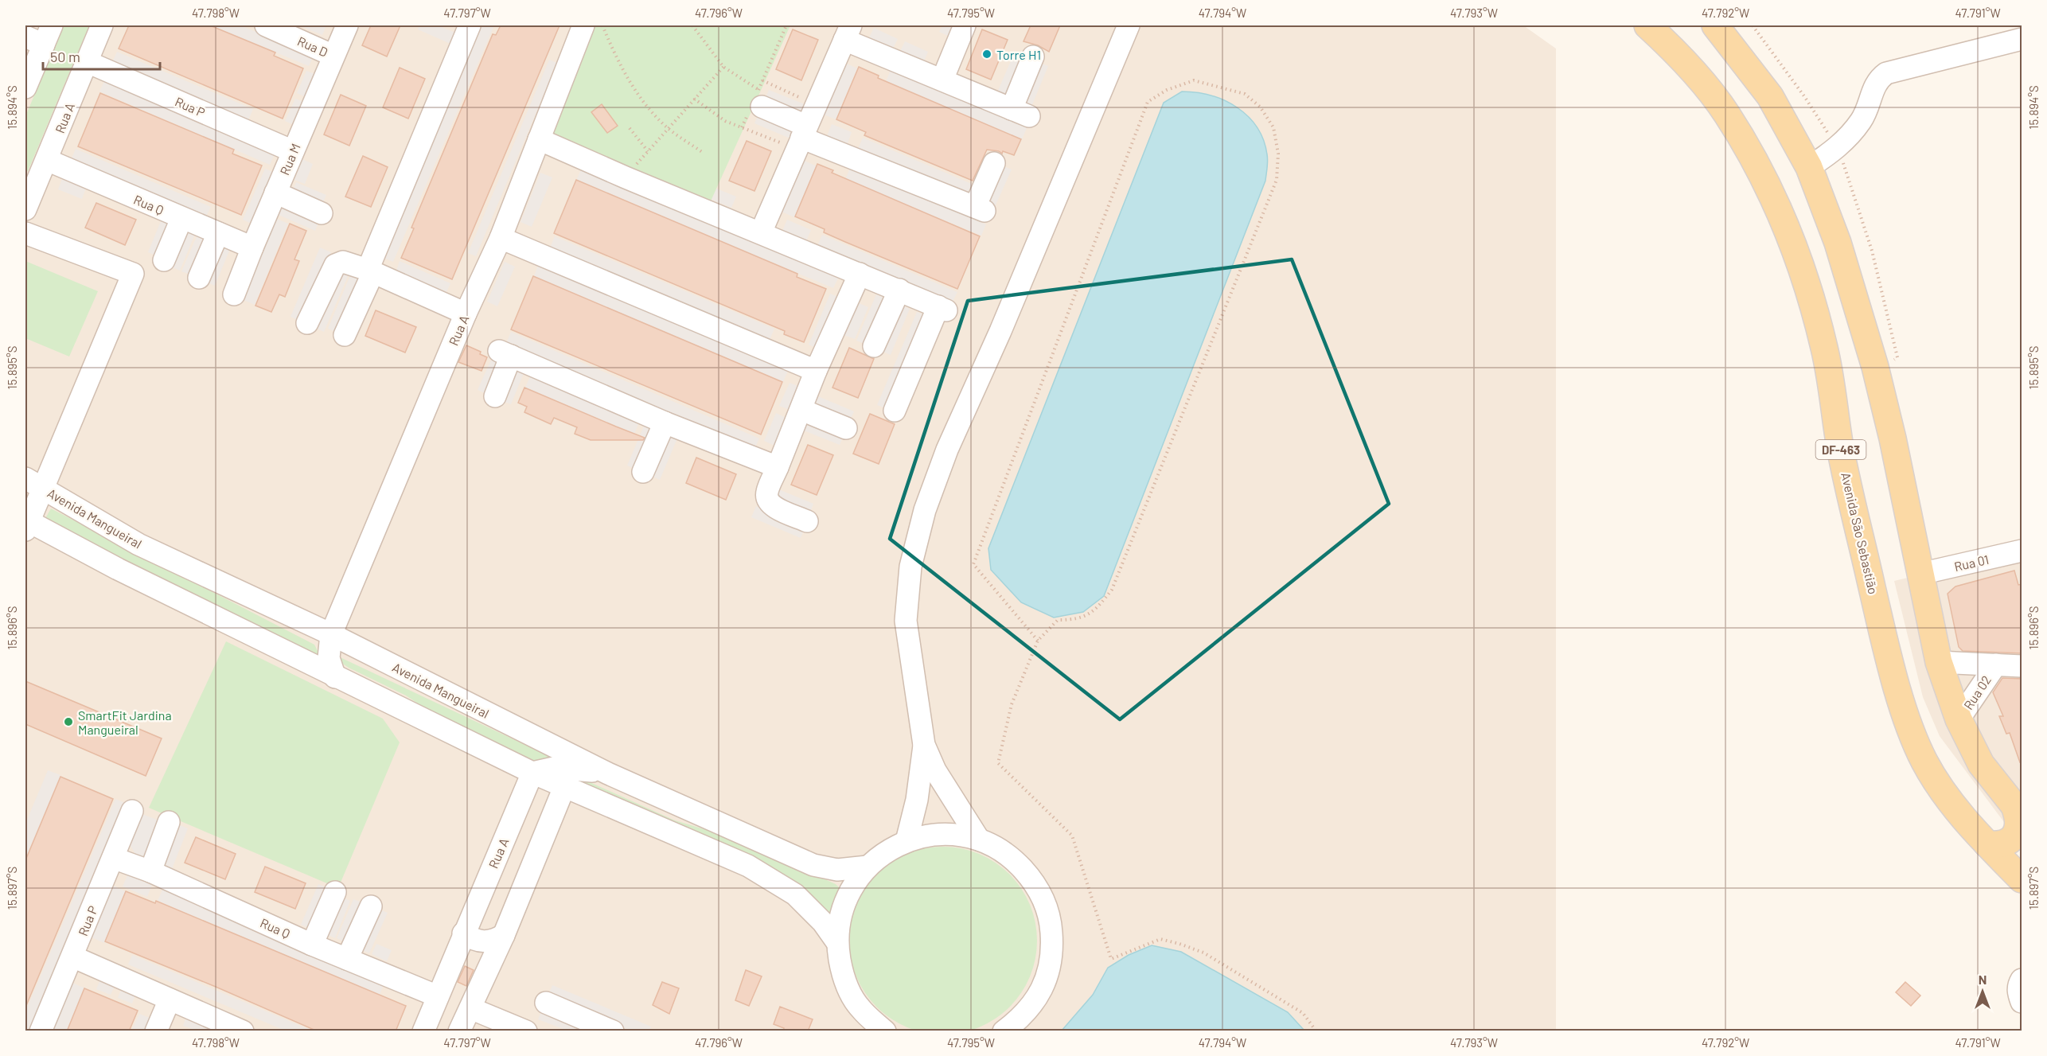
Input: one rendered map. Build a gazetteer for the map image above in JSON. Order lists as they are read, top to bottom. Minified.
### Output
{"streets":{"main road":["DF-463","Avenida São Sebastião"],"street":["Rua D","Rua P","Rua A","Rua M","Rua Q","Avenida Mangueiral","Rua 01","Rua 02"]},"crossings":[["Rua D","Rua M"],["Rua P","Rua A"],["Rua P","Rua M"],["Rua P","Rua Q"],["Rua A","Rua Q"],["Rua A","Avenida Mangueiral"],["Rua M","Rua Q"]],"places":["Torre H1","SmartFit Jardina Mangueiral"],"scale_bar":"50 m","north":"top","coordinates":["47.798°W","47.797°W","47.796°W","47.795°W","47.794°W","47.793°W","47.792°W","47.791°W","15.894°S","15.895°S","15.896°S","15.897°S"]}
